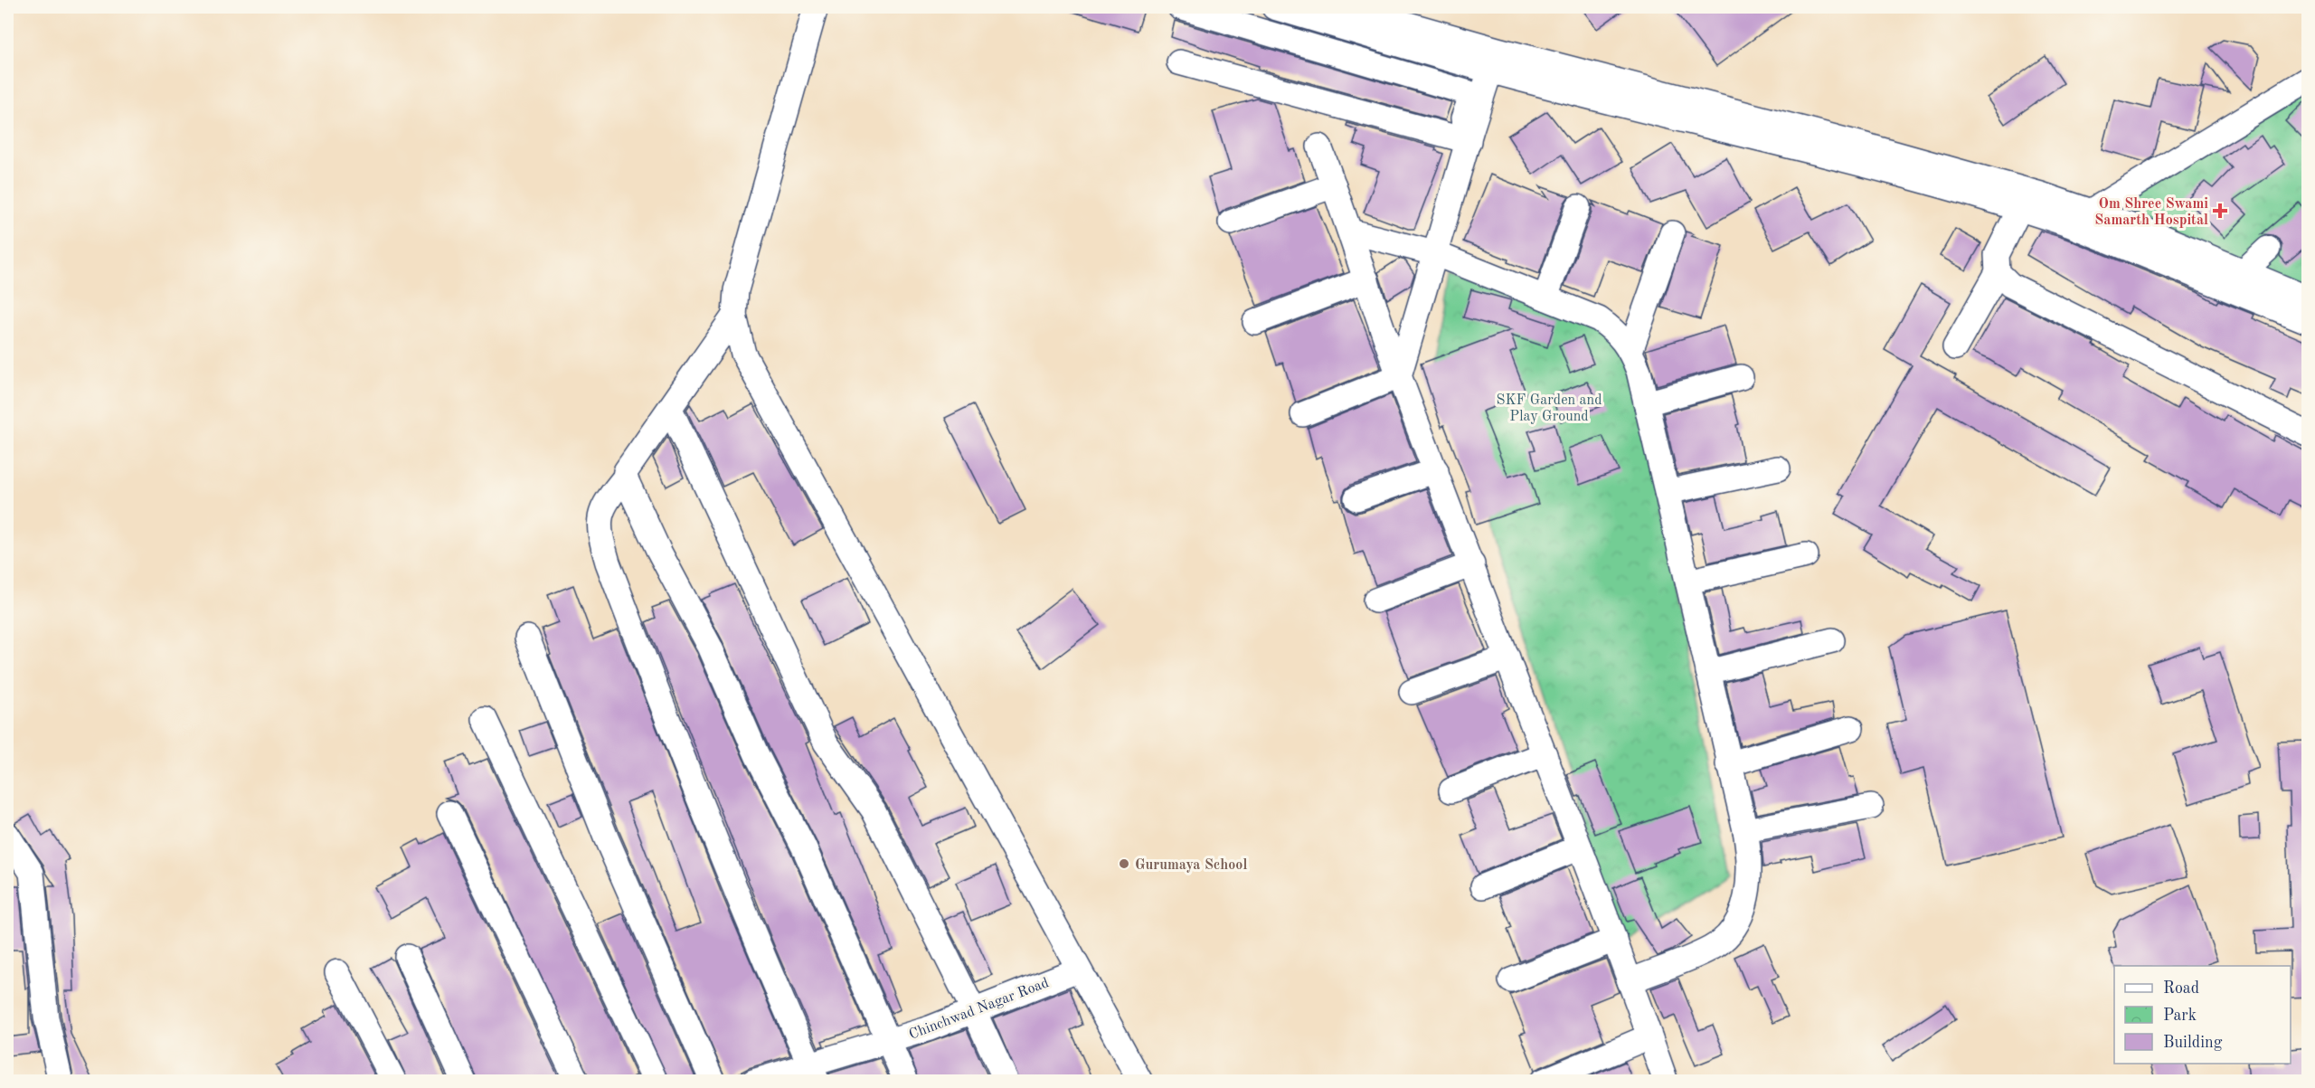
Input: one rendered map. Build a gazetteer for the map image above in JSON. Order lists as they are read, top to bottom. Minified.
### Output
{"streets":{"street":["Chinchwad Nagar Road"]},"parks":["SKF Garden and Play Ground"],"places":{"health":["Om Shree Swami Samarth Hospital"],"other":["Gurumaya School"]},"legend":["Road","Park","Building"]}
